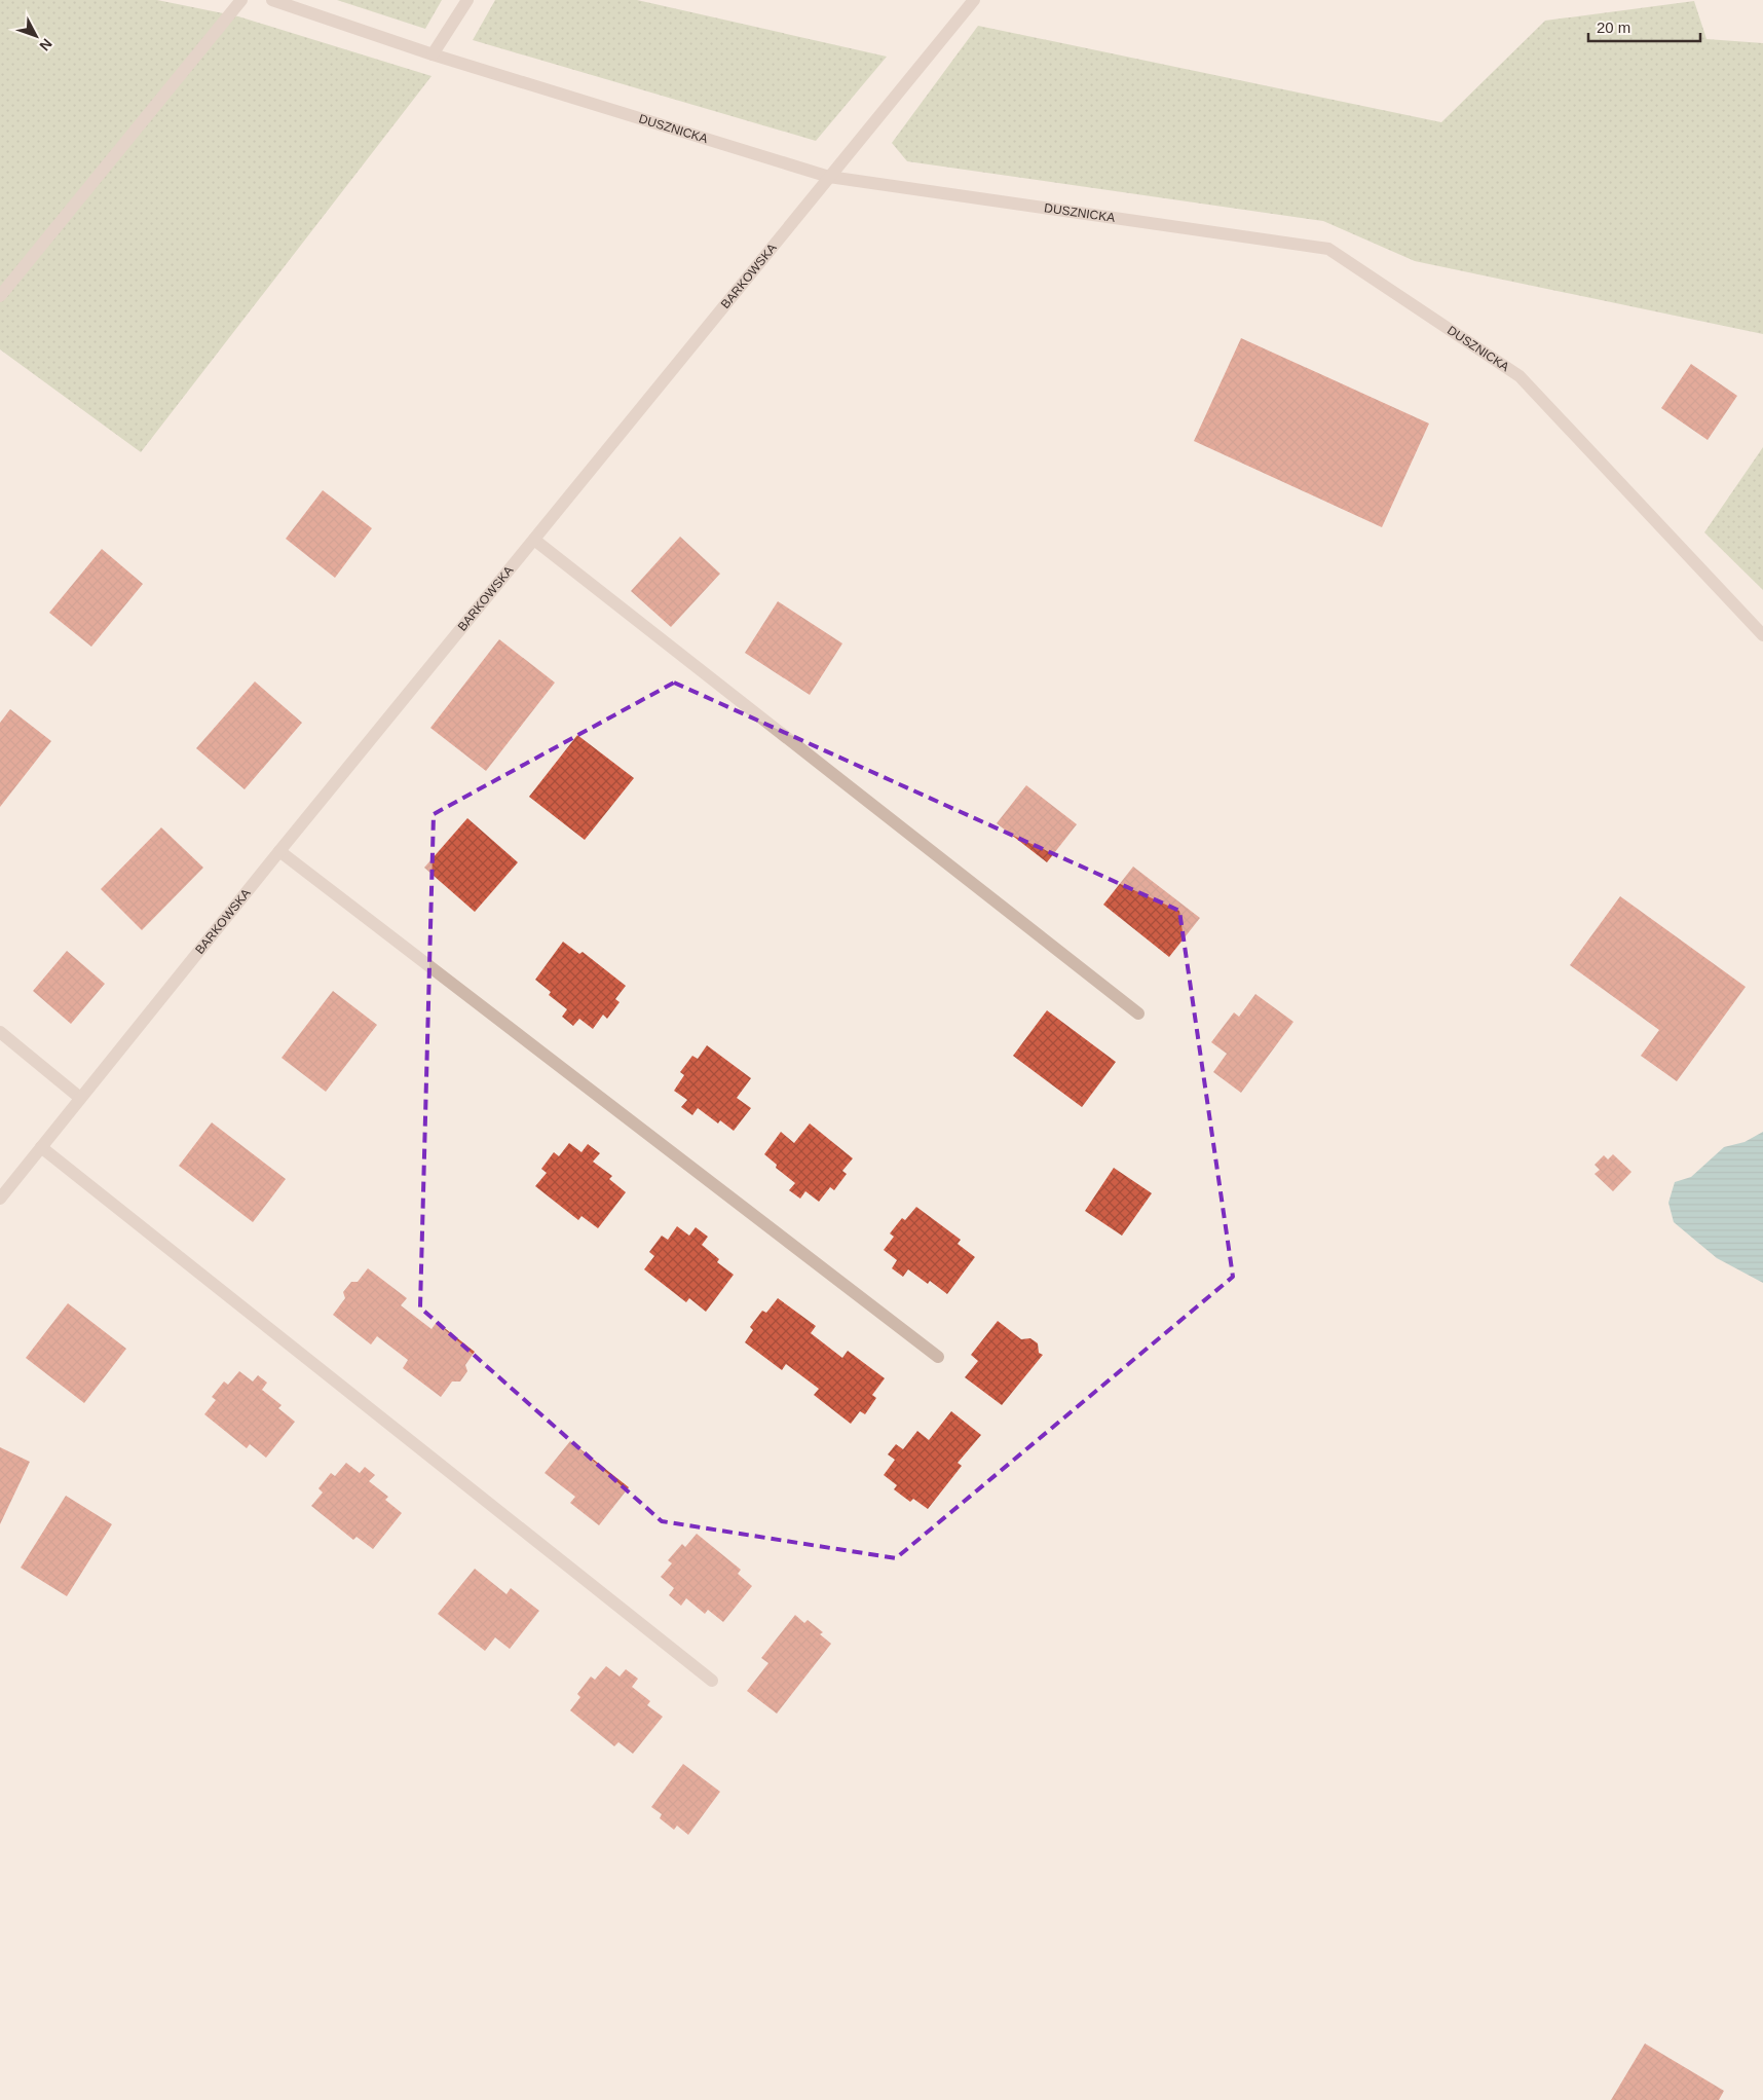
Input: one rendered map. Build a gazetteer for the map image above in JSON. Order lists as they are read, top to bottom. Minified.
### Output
{"streets":{"street":["DUSZNICKA","BARKOWSKA"]},"crossings":[["DUSZNICKA","BARKOWSKA"]],"scale_bar":"20 m","north":"bottom right"}
